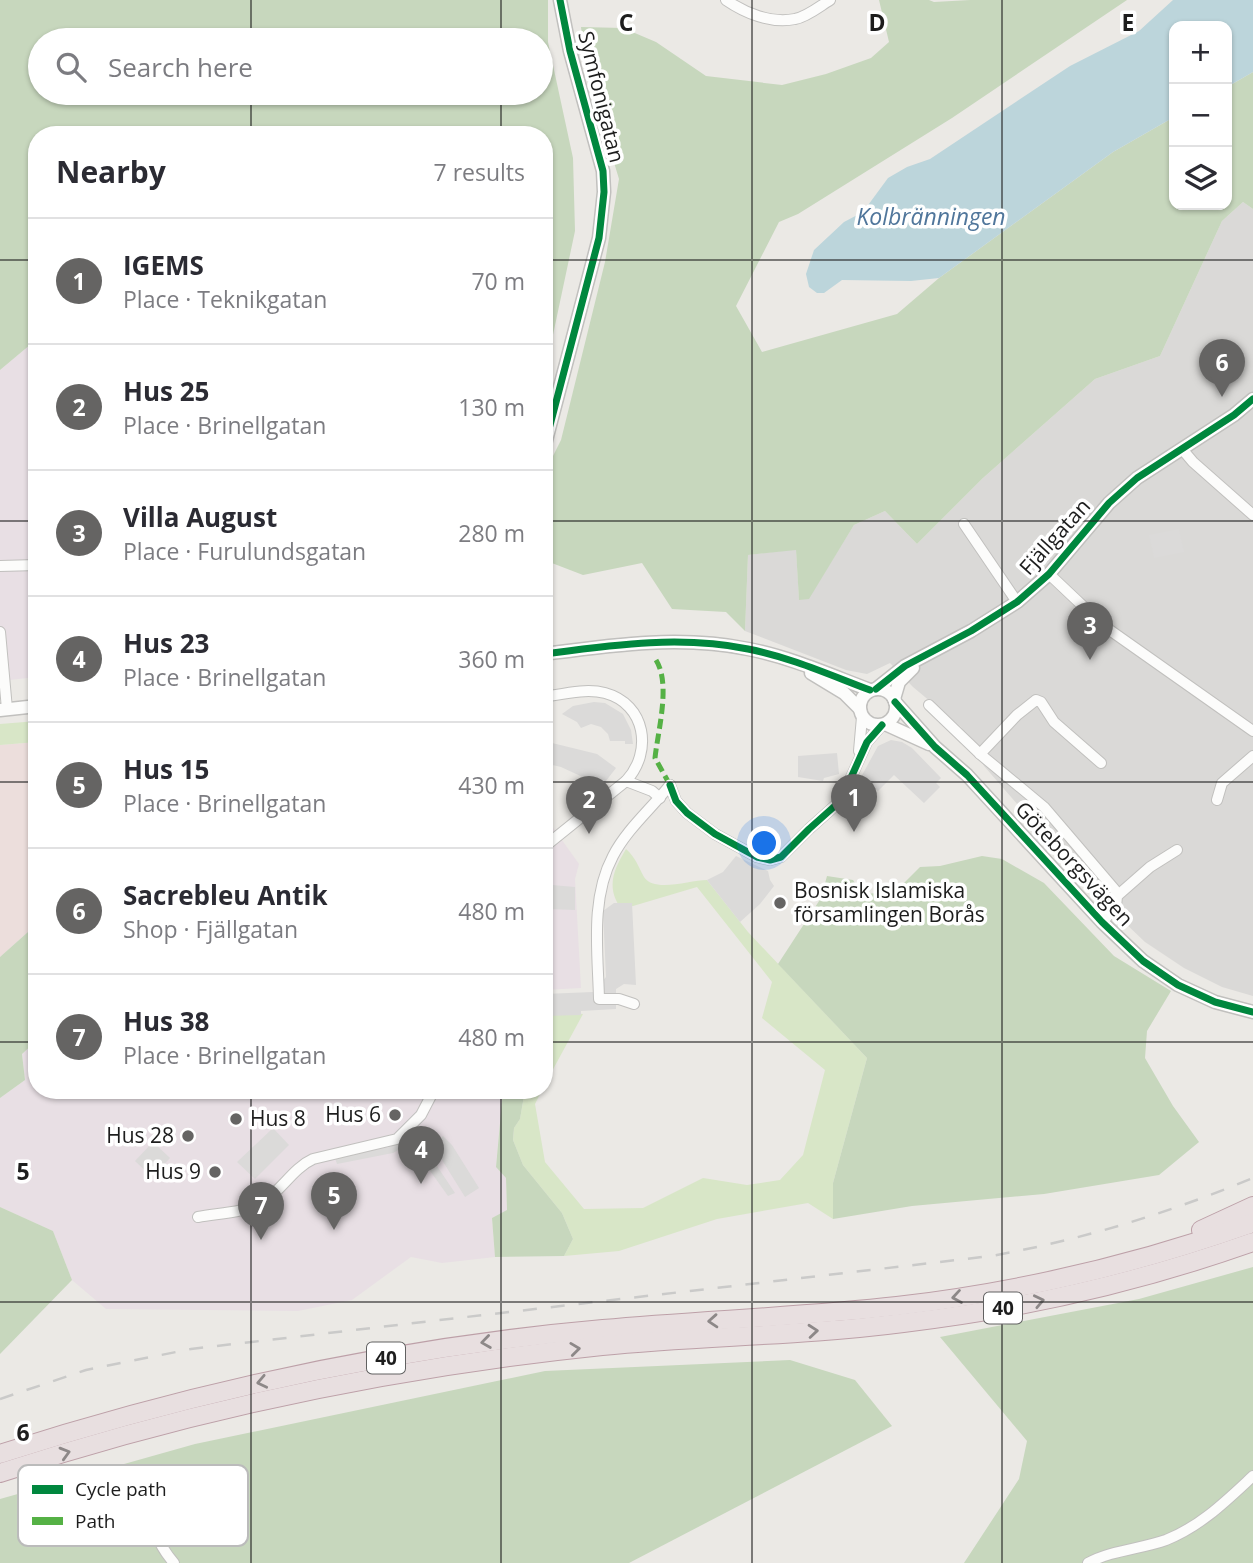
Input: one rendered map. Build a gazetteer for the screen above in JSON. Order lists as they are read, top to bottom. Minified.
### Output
{"streets":{"highway":["40"],"street":["Symfonigatan","Fjällgatan","Göteborgsvägen"]},"crossings":[["Fjällgatan","Göteborgsvägen"]],"water":["Kolbränningen"],"places":["Bosnisk Islamiska församlingen Borås","Hus 6","Hus 8","Hus 28","Hus 9"],"legend":["Cycle path","Path"],"page":{"map_buttons":["+","−"],"search":"Search here","heading":["Nearby","7 results"],"list":[{"mark":"1","name":"IGEMS","note":"Place · Teknikgatan","value":"70 m"},{"mark":"2","name":"Hus 25","note":"Place · Brinellgatan","value":"130 m"},{"mark":"3","name":"Villa August","note":"Place · Furulundsgatan","value":"280 m"},{"mark":"4","name":"Hus 23","note":"Place · Brinellgatan","value":"360 m"},{"mark":"5","name":"Hus 15","note":"Place · Brinellgatan","value":"430 m"},{"mark":"6","name":"Sacrebleu Antik","note":"Shop · Fjällgatan","value":"480 m"},{"mark":"7","name":"Hus 38","note":"Place · Brinellgatan","value":"480 m"}],"pins":["6","3","1","2","4","5","7"]},"grid":{"columns":["C","D","E"],"rows":["5","6"]}}
